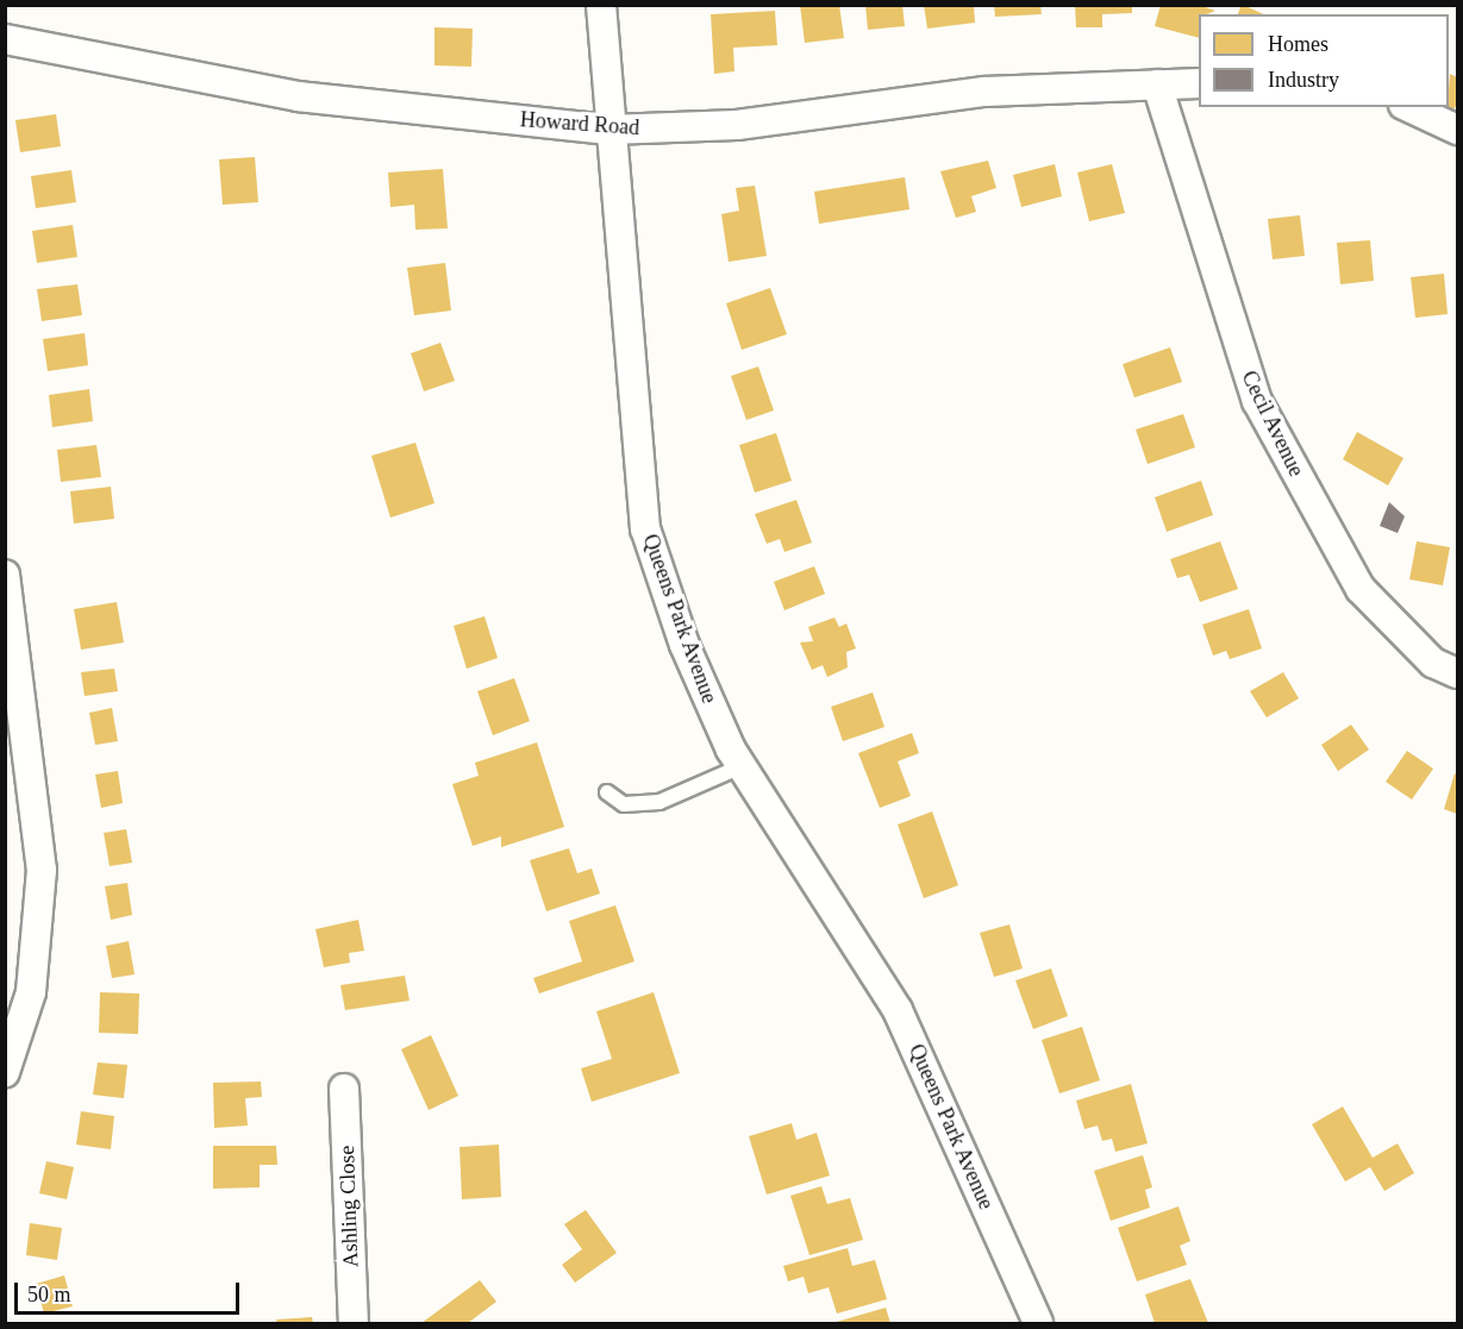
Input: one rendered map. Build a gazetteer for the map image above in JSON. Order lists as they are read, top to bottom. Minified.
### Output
{"streets":{"street":["Howard Road","Cecil Avenue","Queens Park Avenue","Ashling Close"]},"crossings":[["Howard Road","Cecil Avenue"],["Howard Road","Queens Park Avenue"]],"legend":["Homes","Industry"],"scale_bar":"50 m"}
